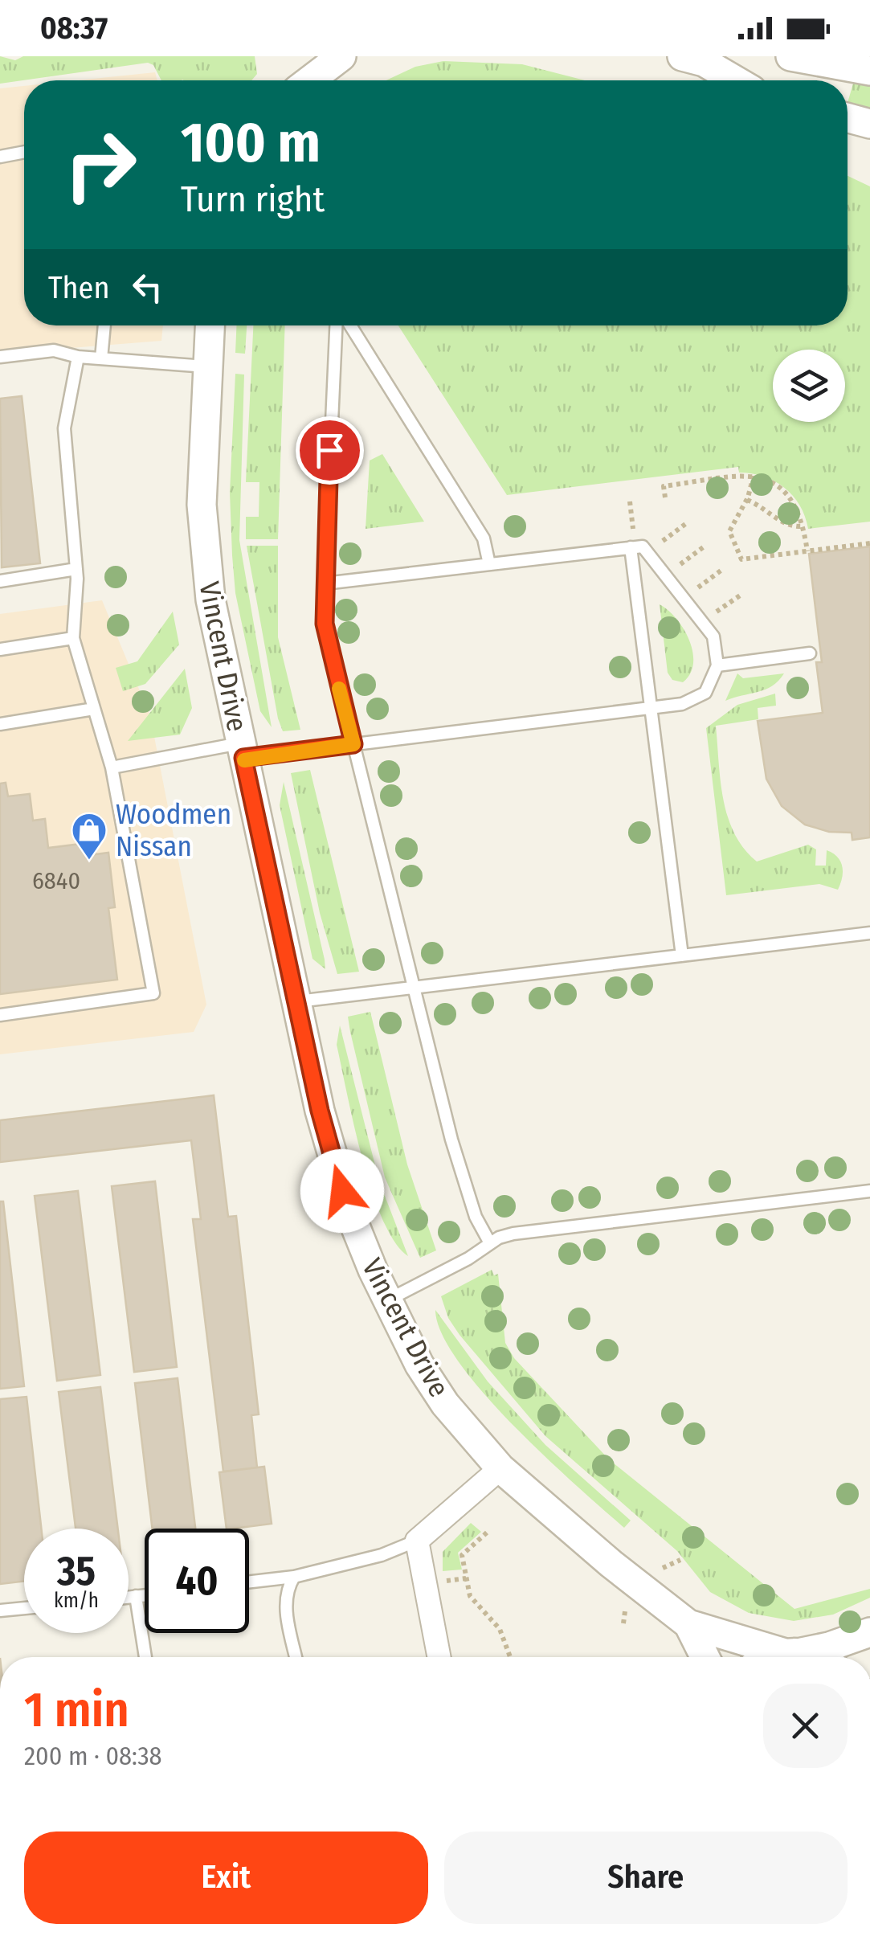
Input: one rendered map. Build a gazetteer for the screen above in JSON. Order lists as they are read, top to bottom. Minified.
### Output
{"streets":{"street":["Vincent Drive"]},"places":{"shop":["Woodmen Nissan"]},"house_numbers":["6840"],"page":{"status":"08:37","turn":["100 m","Turn right"],"then":"Then","speed":"35 km/h","limit":"40","heading":["1 min","200 m · 08:38"],"buttons":["Exit","Share"]}}
